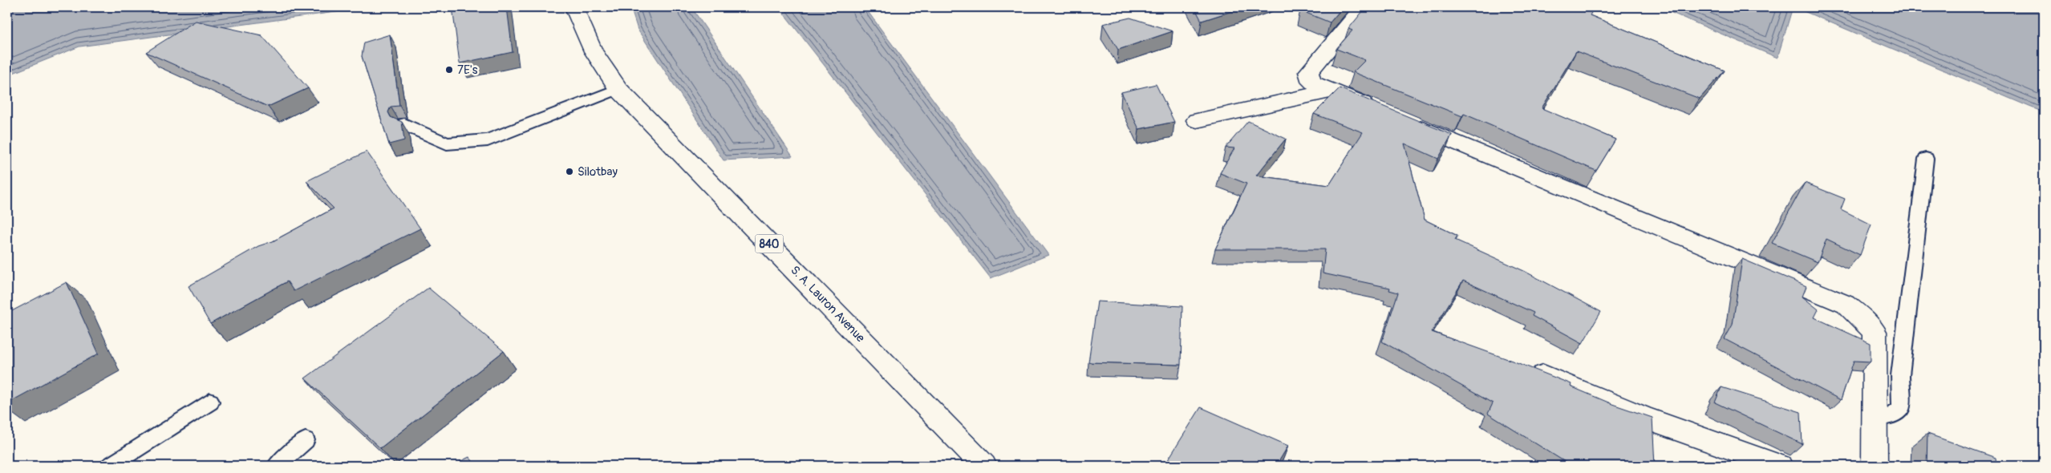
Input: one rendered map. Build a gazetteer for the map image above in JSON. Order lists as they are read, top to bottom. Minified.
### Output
{"streets":{"main road":["840","S. A. Lauron Avenue"]},"places":["7E's","Silotbay"]}
